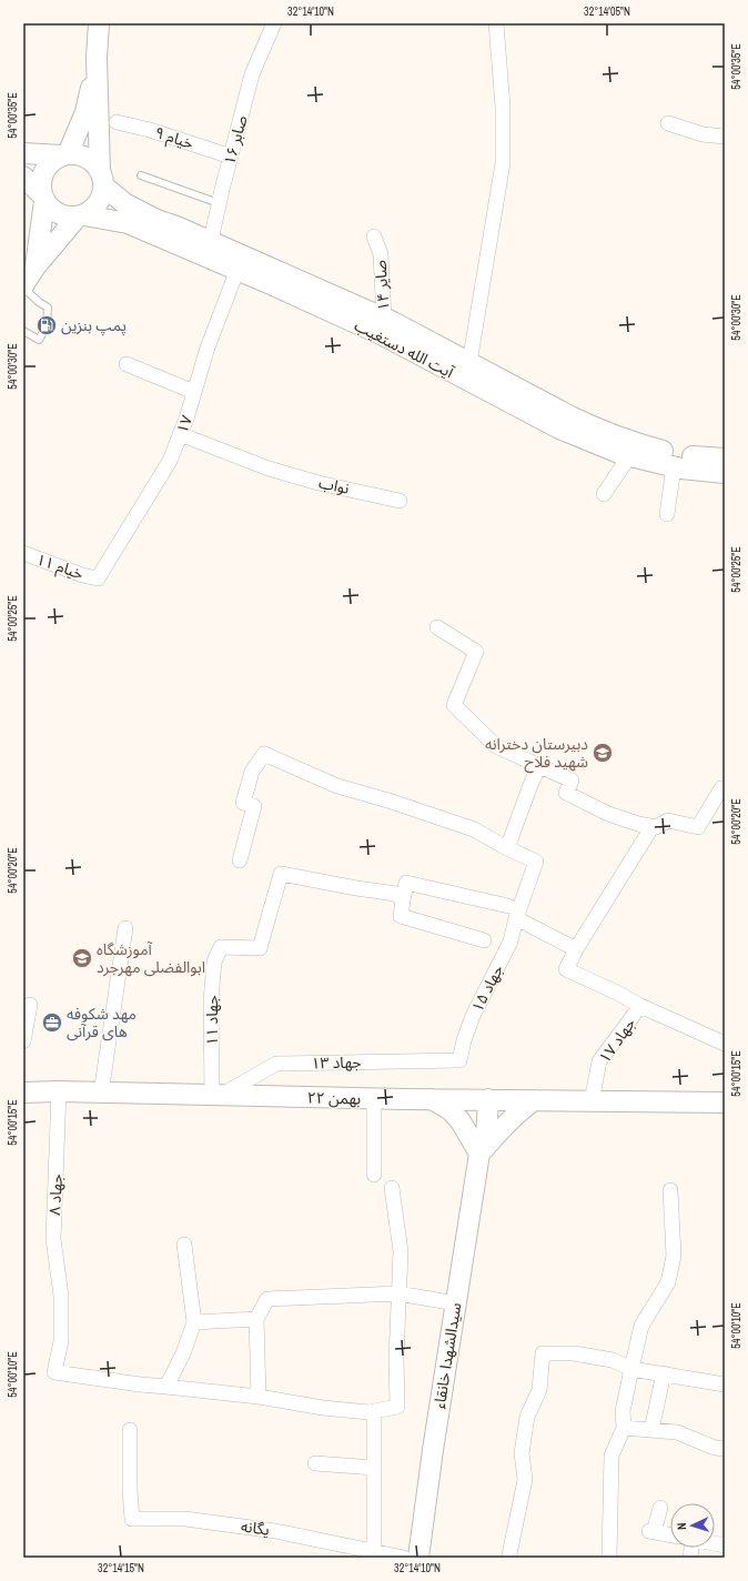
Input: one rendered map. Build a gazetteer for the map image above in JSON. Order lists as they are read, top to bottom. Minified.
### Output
{"streets":{"main road":["آیت الله دستغیب","۲۲ بهمن","سیدالشهدا خانقاء"],"street":["خیام ۹","صابر ۱۶","صایر ۱۴","۱۷","نواب","خیام ۱۱","جهاد ۱۵","جهاد ۱۱","جهاد ۱۷","جهاد ۱۳","جهاد ۸","یگانه"]},"crossings":[["خیام ۹","صابر ۱۶"],["صابر ۱۶","آیت الله دستغیب"],["صایر ۱۴","آیت الله دستغیب"],["آیت الله دستغیب","۱۷"],["۱۷","نواب"],["۱۷","خیام ۱۱"],["جهاد ۱۵","جهاد ۱۳"],["جهاد ۱۱","جهاد ۱۳"],["جهاد ۱۱","۲۲ بهمن"],["جهاد ۱۷","۲۲ بهمن"],["جهاد ۱۳","۲۲ بهمن"],["۲۲ بهمن","جهاد ۸"]],"places":{"fuel station":["پمپ بنزین"],"school or university":["دبیرستان دخترانه شهید فلاح","آموزشگاه ابوالفضلی مهرجرد"],"office":["مهد شکوفه های قرآنی"]},"north":"left","coordinates":["32°14'10\"N","32°14'05\"N","54°00'35\"E","54°00'30\"E","54°00'25\"E","54°00'20\"E","54°00'15\"E","54°00'10\"E","32°14'15\"N"]}
